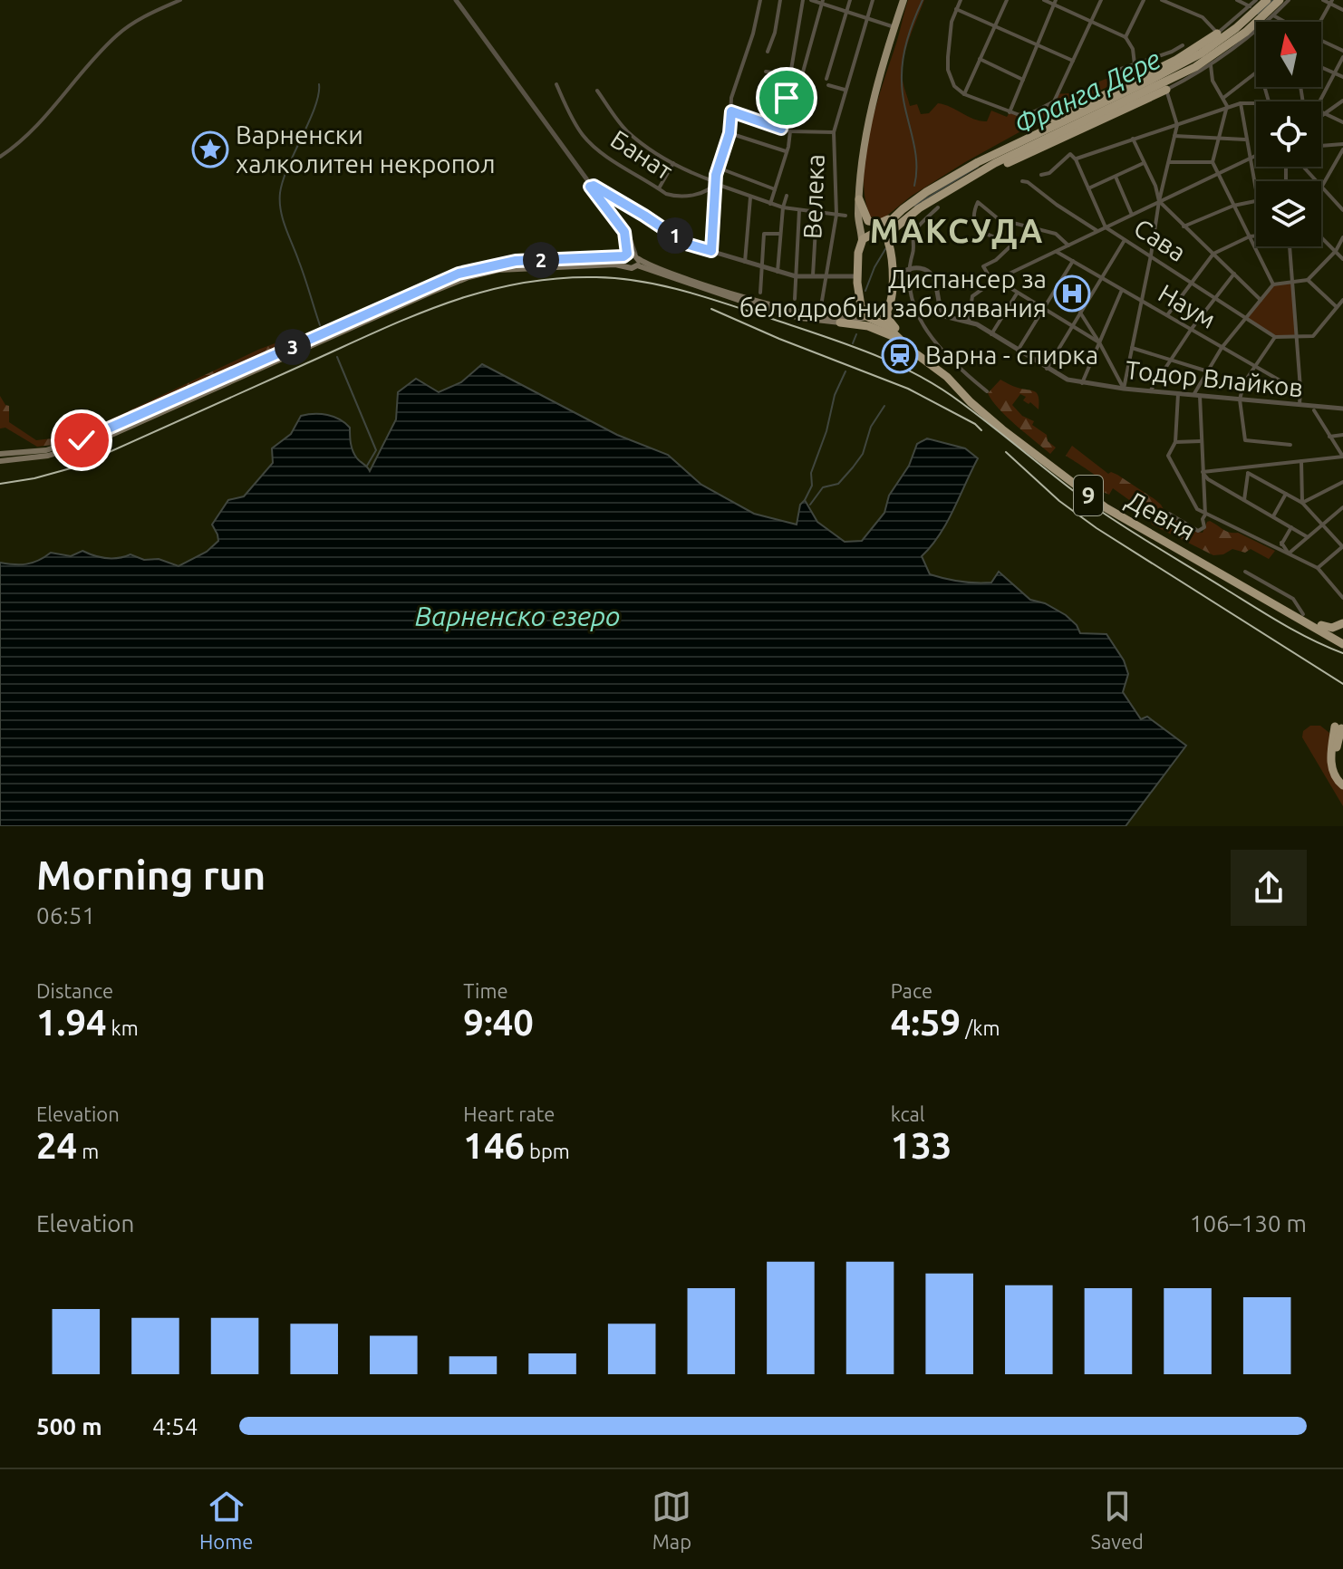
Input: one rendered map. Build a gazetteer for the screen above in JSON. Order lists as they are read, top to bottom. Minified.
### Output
{"streets":{"highway":["9","Девня"],"street":["Банат","Велека","Сава","Наум","Тодор Влайков"]},"crossings":[["9","Девня"]],"districts":["МАКСУДА"],"water":["Франга Дере","Варненско езеро"],"places":{"place":["Варненски халколитен некропол"],"hospital":["Диспансер за белодробни заболявания"],"station":["Варна - спирка"]},"north":"top","page":{"pins":["1","2","3"],"heading":["Morning run","06:51"],"stats":[["Distance","1.94 km"],["Time","9:40"],["Pace","4:59 /km"],["Elevation","24 m"],["Heart rate","146 bpm"],["kcal","133"]],"chart":["Elevation","106–130 m"],"list":[{"name":"500 m","note":"4:54"}],"tabs":["Home","Map","Saved"]}}
